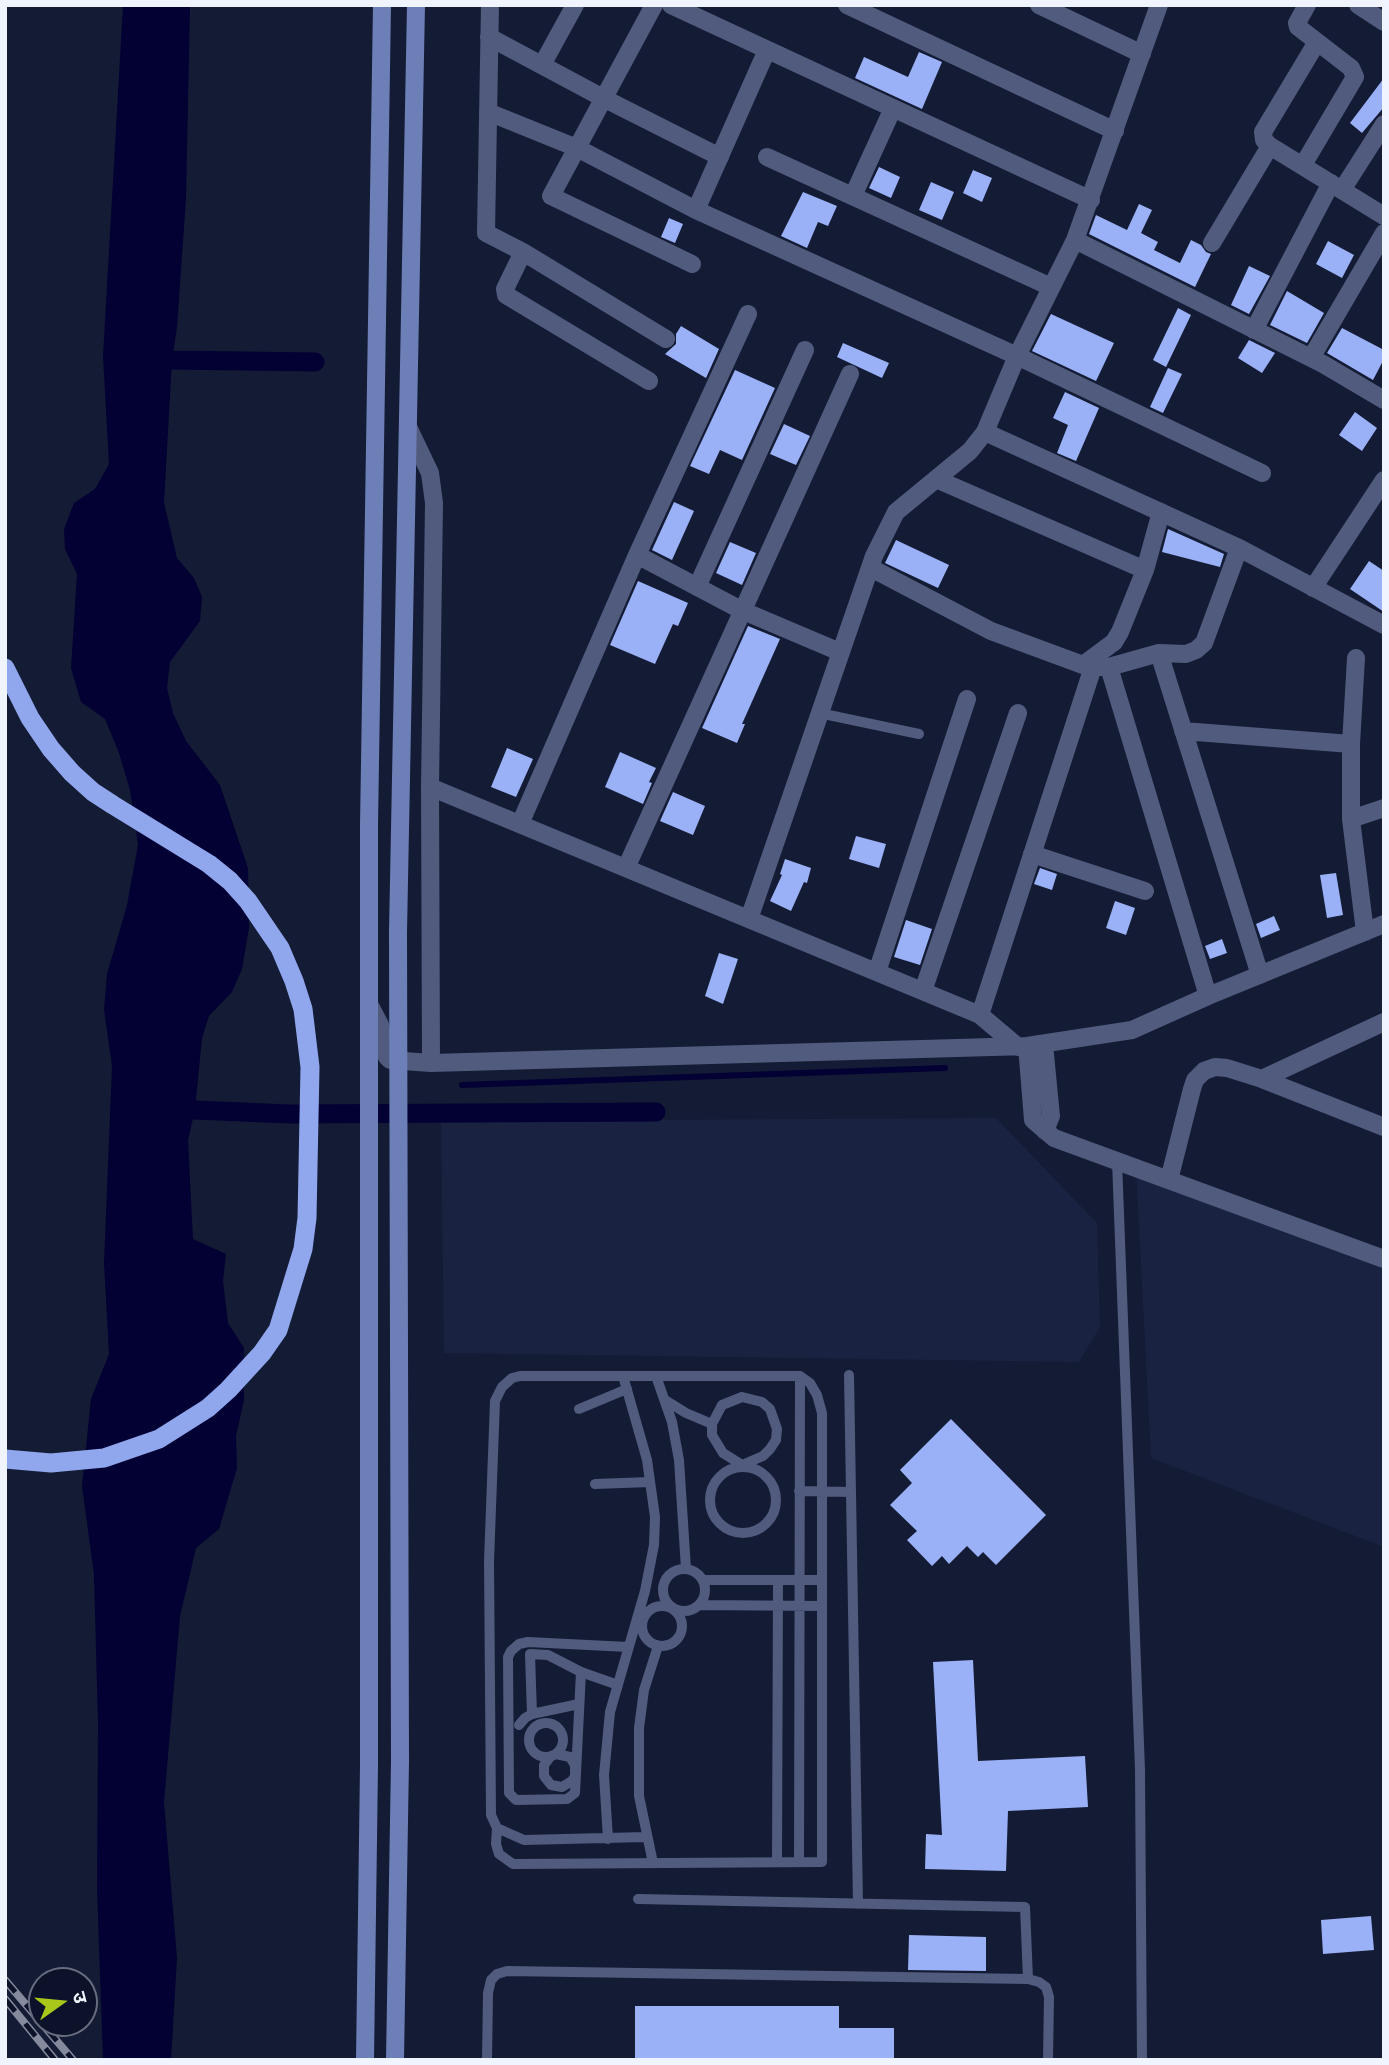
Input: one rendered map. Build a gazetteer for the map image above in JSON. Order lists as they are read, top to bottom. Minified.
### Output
{"north":"right"}
